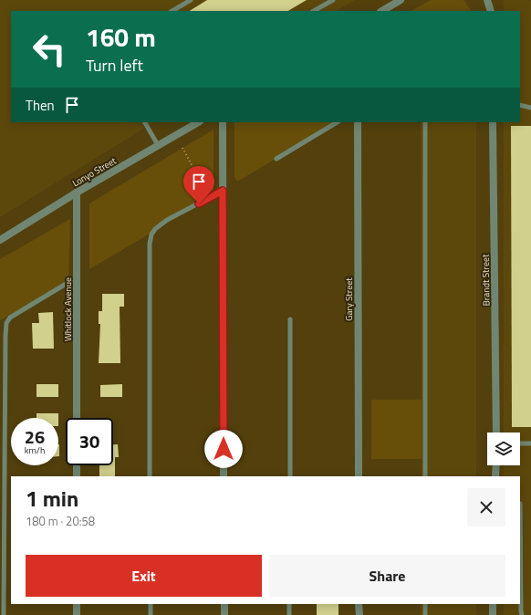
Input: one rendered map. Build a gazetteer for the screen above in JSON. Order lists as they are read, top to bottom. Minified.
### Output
{"streets":{"street":["Lonyo Street","Brandt Street","Gary Street","Whitlock Avenue"]},"crossings":[["Lonyo Street","Whitlock Avenue"]],"page":{"turn":["160 m","Turn left"],"then":"Then","speed":"26 km/h","limit":"30","heading":["1 min","180 m · 20:58"],"buttons":["Exit","Share"]}}
